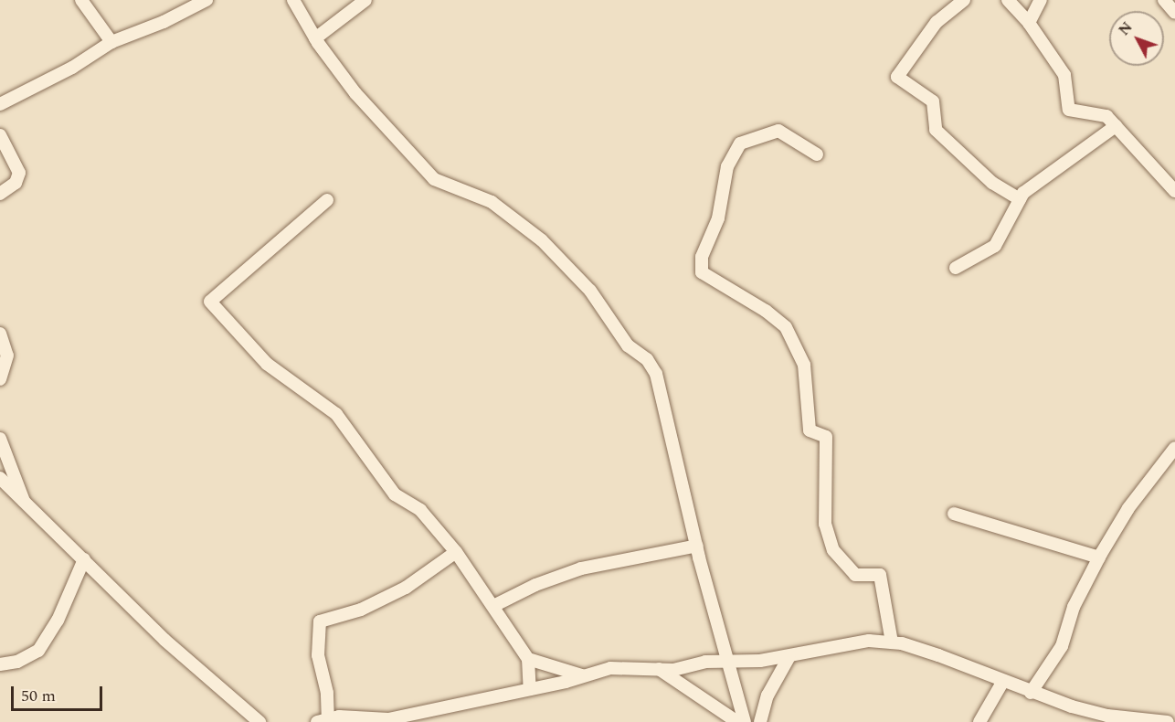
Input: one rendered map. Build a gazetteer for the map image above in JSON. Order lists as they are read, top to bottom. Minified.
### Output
{"scale_bar":"50 m","north":"top left"}
